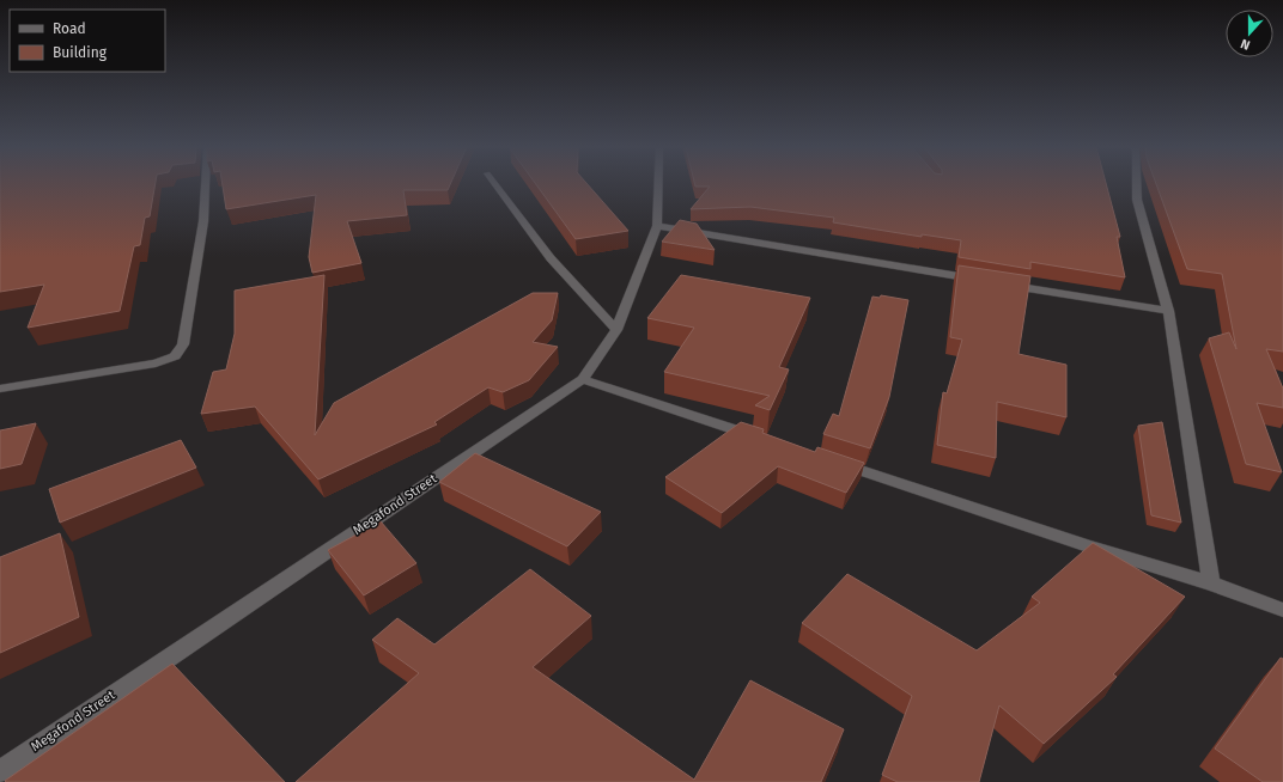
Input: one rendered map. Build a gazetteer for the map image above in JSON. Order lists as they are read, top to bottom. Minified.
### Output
{"streets":{"street":["Megafond Street"]},"legend":["Road","Building"],"north":"bottom"}
